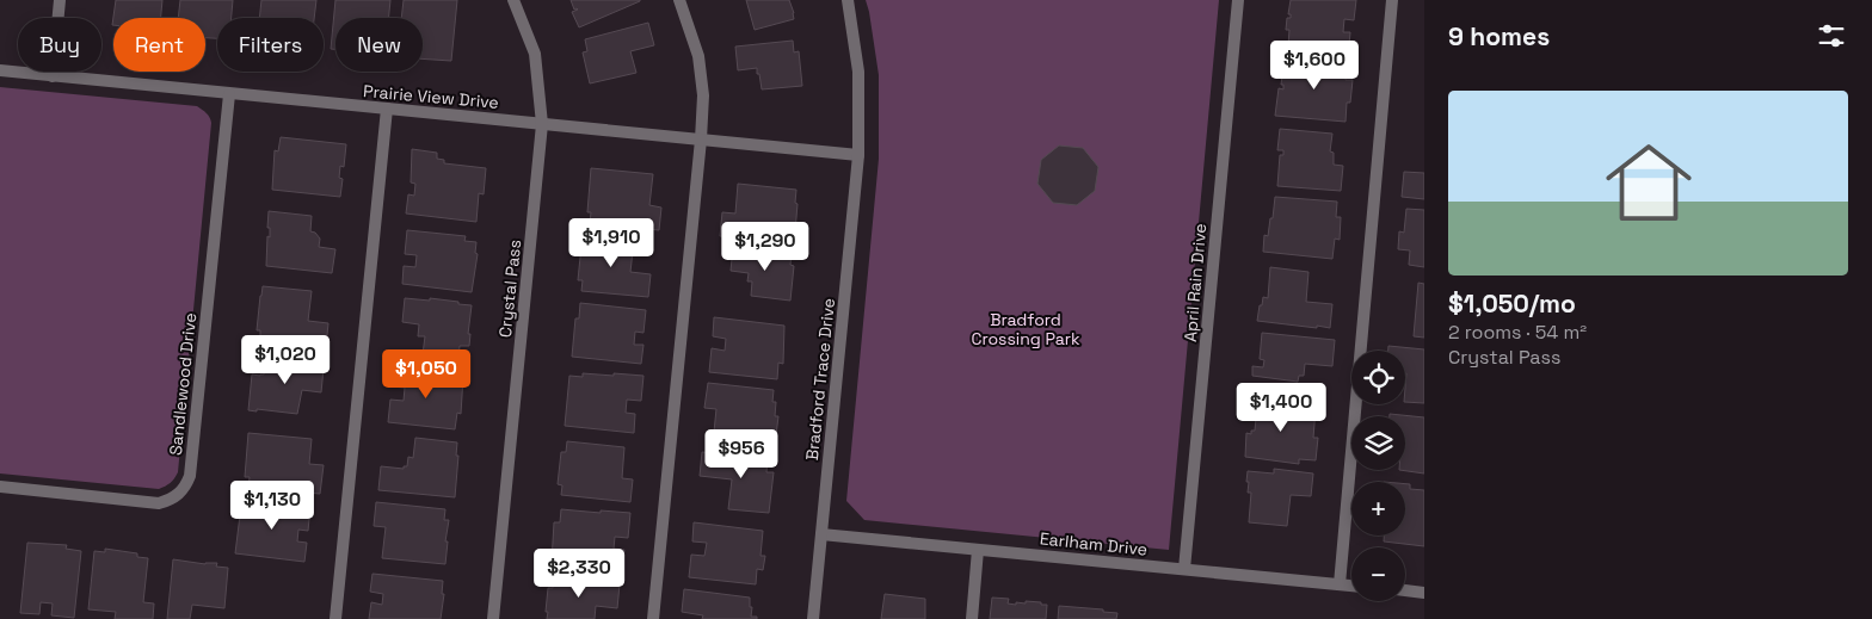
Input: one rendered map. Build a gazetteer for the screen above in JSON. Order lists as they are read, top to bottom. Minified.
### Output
{"streets":{"street":["Prairie View Drive","April Rain Drive","Crystal Pass","Bradford Trace Drive","Sandlewood Drive","Earlham Drive"]},"crossings":[["Prairie View Drive","Crystal Pass"],["Prairie View Drive","Bradford Trace Drive"],["Prairie View Drive","Sandlewood Drive"],["April Rain Drive","Earlham Drive"],["Bradford Trace Drive","Earlham Drive"]],"parks":["Bradford Crossing Park"],"page":{"heading":"9 homes","chip":["Buy","Rent","Filters","New"],"price":["$1,600","$1,910","$1,290","$1,020","$1,050","$1,400","$956","$1,130","$2,330"],"list":[{"name":"$1,050/mo","note":"2 rooms · 54 m² · Crystal Pass"}],"map_buttons":["+","−"]}}
